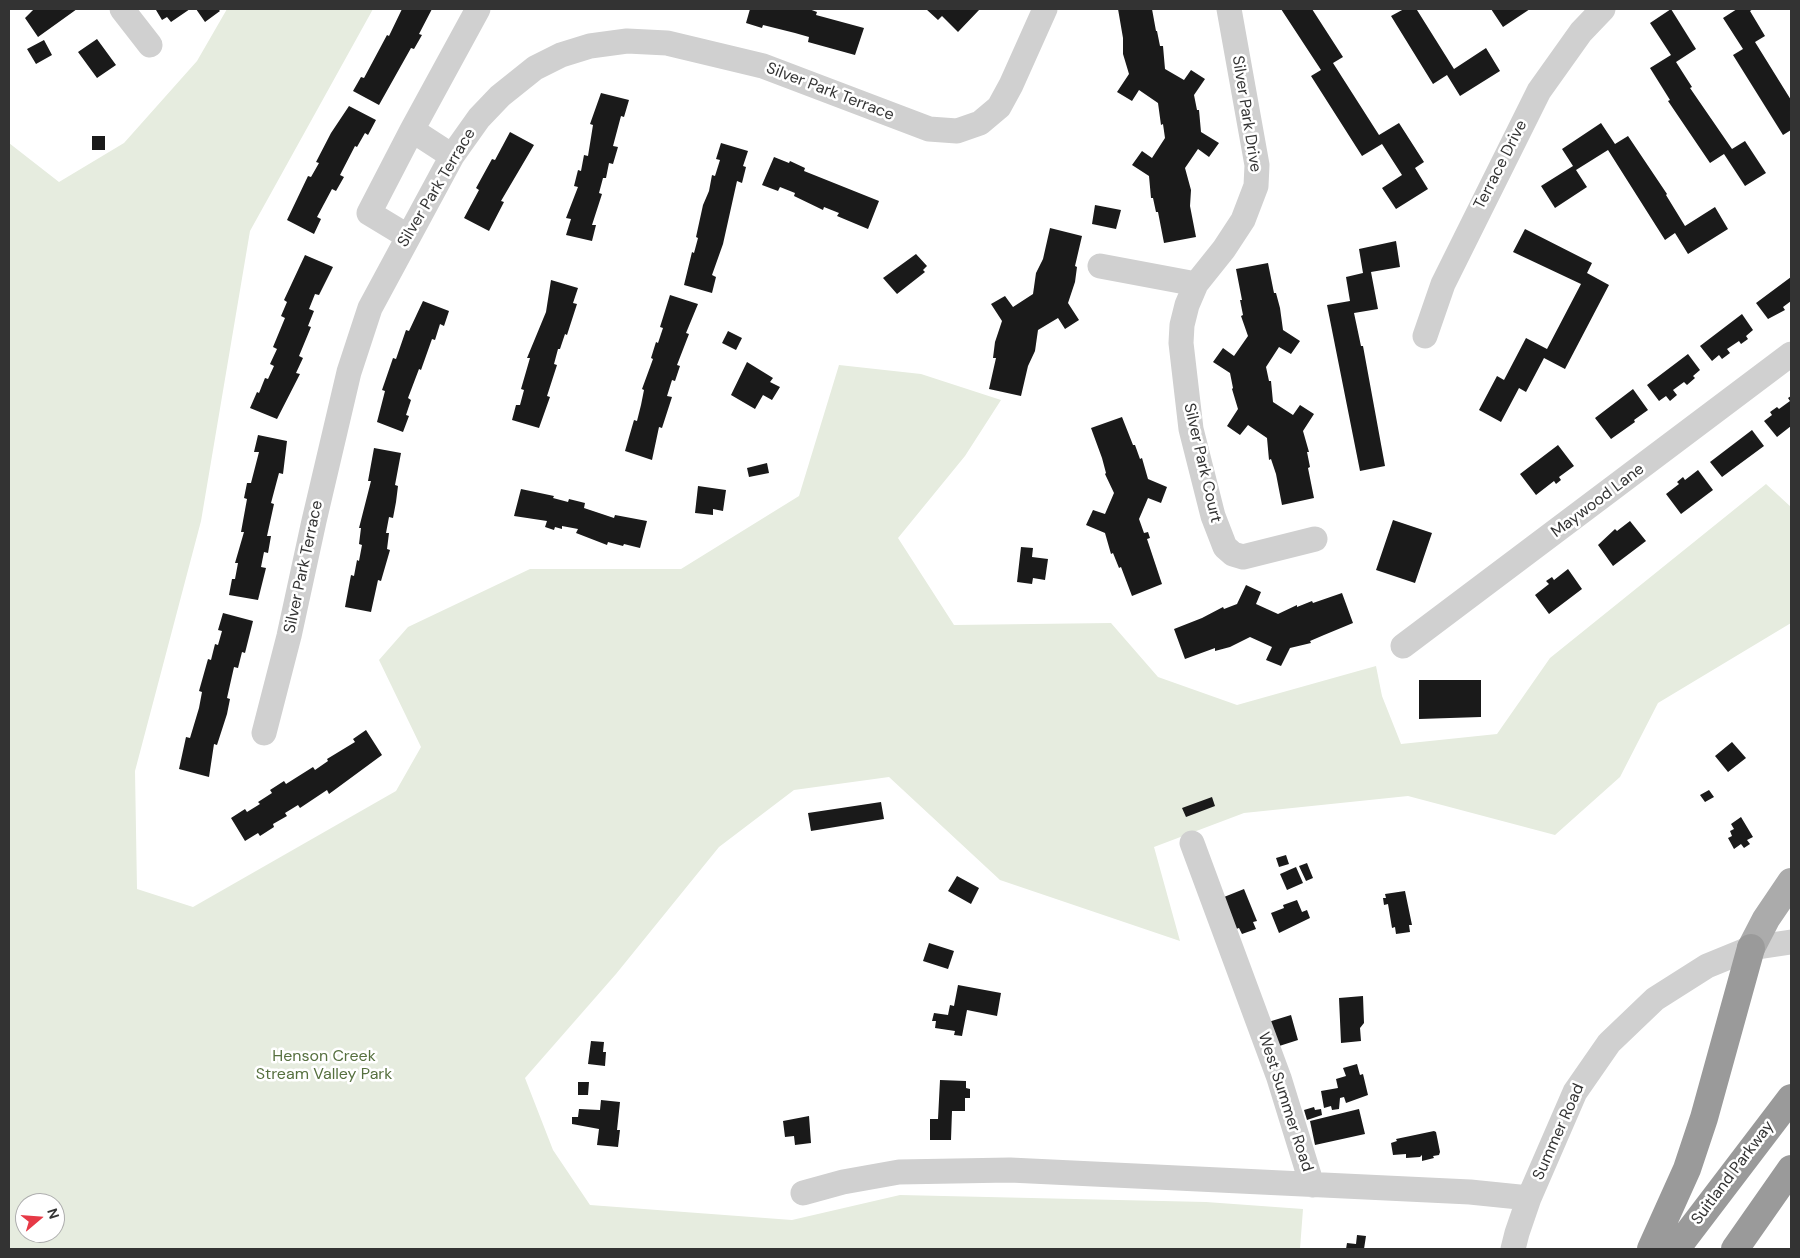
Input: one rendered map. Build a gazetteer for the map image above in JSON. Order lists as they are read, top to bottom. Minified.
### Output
{"streets":{"highway":["Suitland Parkway"],"street":["Silver Park Terrace","Silver Park Drive","Terrace Drive","Silver Park Court","Maywood Lane","West Summer Road","Summer Road"]},"crossings":[["Silver Park Drive","Silver Park Court"],["West Summer Road","Summer Road"]],"parks":["Henson Creek Stream Valley Park"],"north":"right"}
